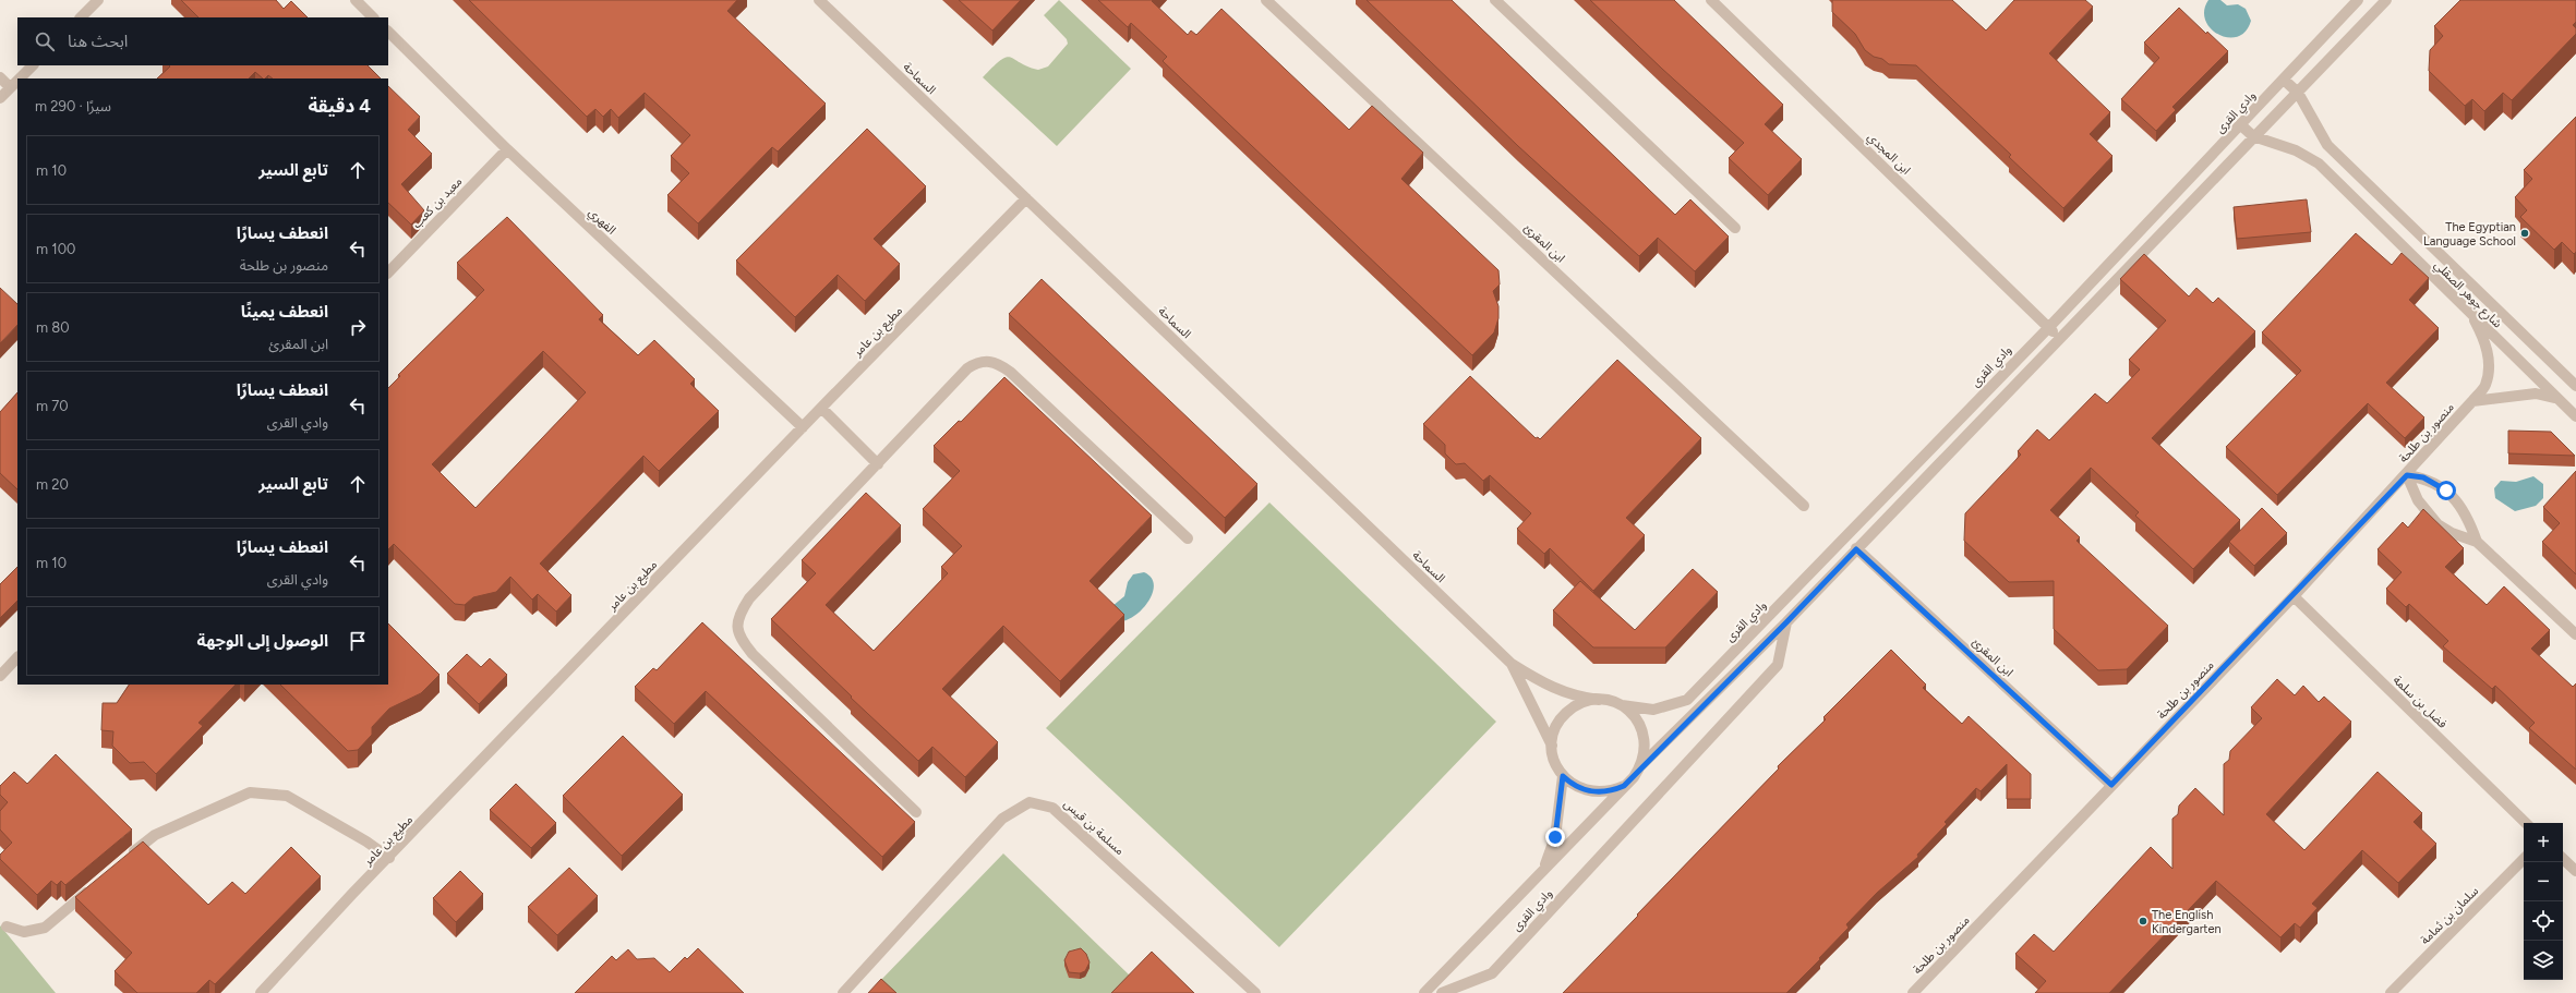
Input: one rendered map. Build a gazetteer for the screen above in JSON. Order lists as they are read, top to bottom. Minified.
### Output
{"streets":{"street":["السماحة","وادي القرى","ابن المجدي","معبد بن كعب","الفهري","ابن المقرئ","شارع جوهر الصقلي","مطيع بن عامر","منصور بن طلحة","فضل بن سلمة","مسلمة بن قيس","سلمان بن ثمامة"]},"crossings":[["السماحة","وادي القرى"],["السماحة","مطيع بن عامر"],["وادي القرى","ابن المجدي"],["وادي القرى","شارع جوهر الصقلي"],["معبد بن كعب","الفهري"],["الفهري","مطيع بن عامر"],["ابن المقرئ","منصور بن طلحة"],["شارع جوهر الصقلي","منصور بن طلحة"],["منصور بن طلحة","فضل بن سلمة"]],"places":["The Egyptian Language School","The English Kindergarten"],"page":{"search":"ابحث هنا","heading":["4 دقيقة","سيرًا · 290 m"],"list":[["تابع السير","10 m"],["انعطف يسارًا","منصور بن طلحة","100 m"],["انعطف يمينًا","ابن المقرئ","80 m"],["انعطف يسارًا","وادي القرى","70 m"],["تابع السير","20 m"],["انعطف يسارًا","وادي القرى","10 m"],"الوصول إلى الوجهة"],"map_buttons":["+","−"]}}
